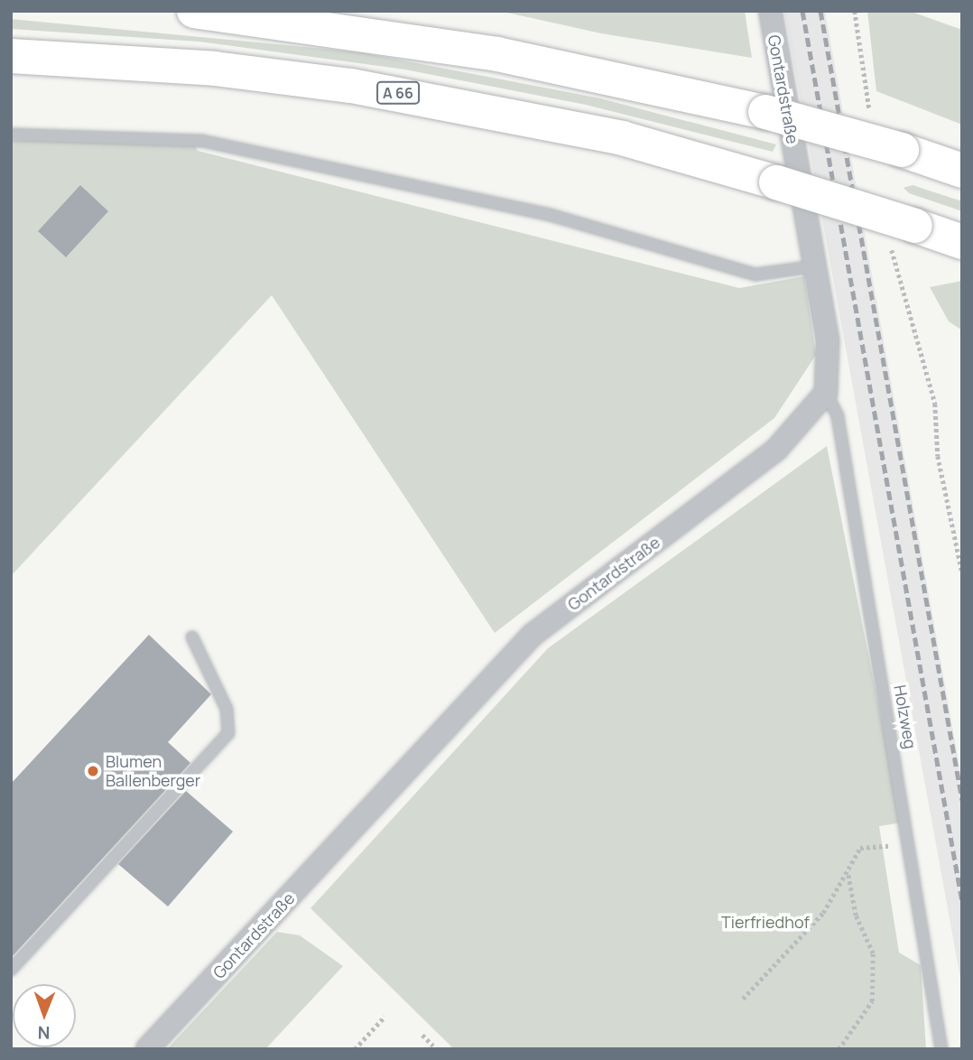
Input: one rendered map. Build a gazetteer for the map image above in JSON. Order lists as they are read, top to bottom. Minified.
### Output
{"streets":{"highway":["A 66"],"street":["Gontardstraße"],"lane":["Holzweg"]},"crossings":[["Gontardstraße","Holzweg"]],"parks":["Tierfriedhof"],"places":["Blumen Ballenberger"],"north":"bottom"}
